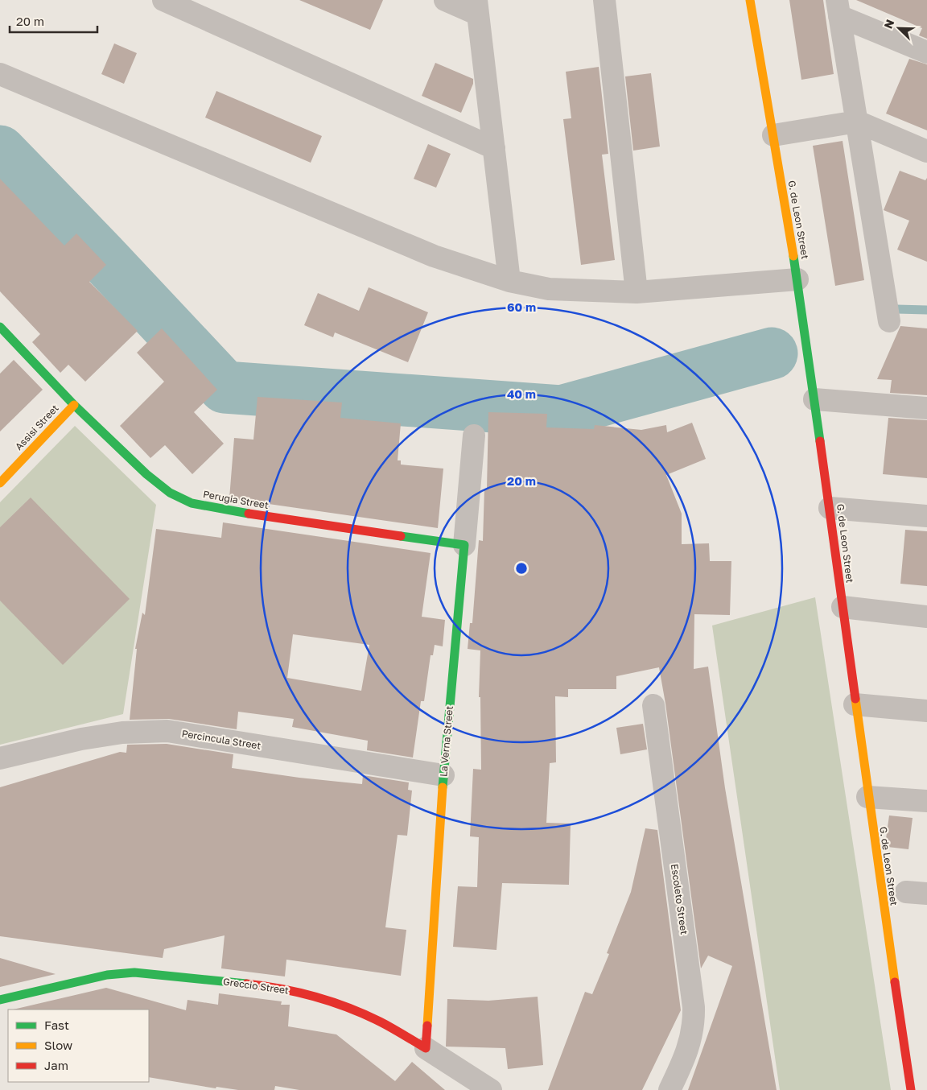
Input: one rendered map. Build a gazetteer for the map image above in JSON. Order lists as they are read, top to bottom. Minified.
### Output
{"streets":{"street":["G. de Leon Street","Assisi Street","Perugia Street","Percincula Street","La Verna Street","Escoleto Street","Greccio Street"]},"crossings":[["Assisi Street","Perugia Street"],["Perugia Street","La Verna Street"],["Percincula Street","La Verna Street"],["La Verna Street","Greccio Street"]],"legend":["Fast","Slow","Jam"],"scale_bar":"20 m","north":"top left","rings":["60 m","40 m","20 m"]}
